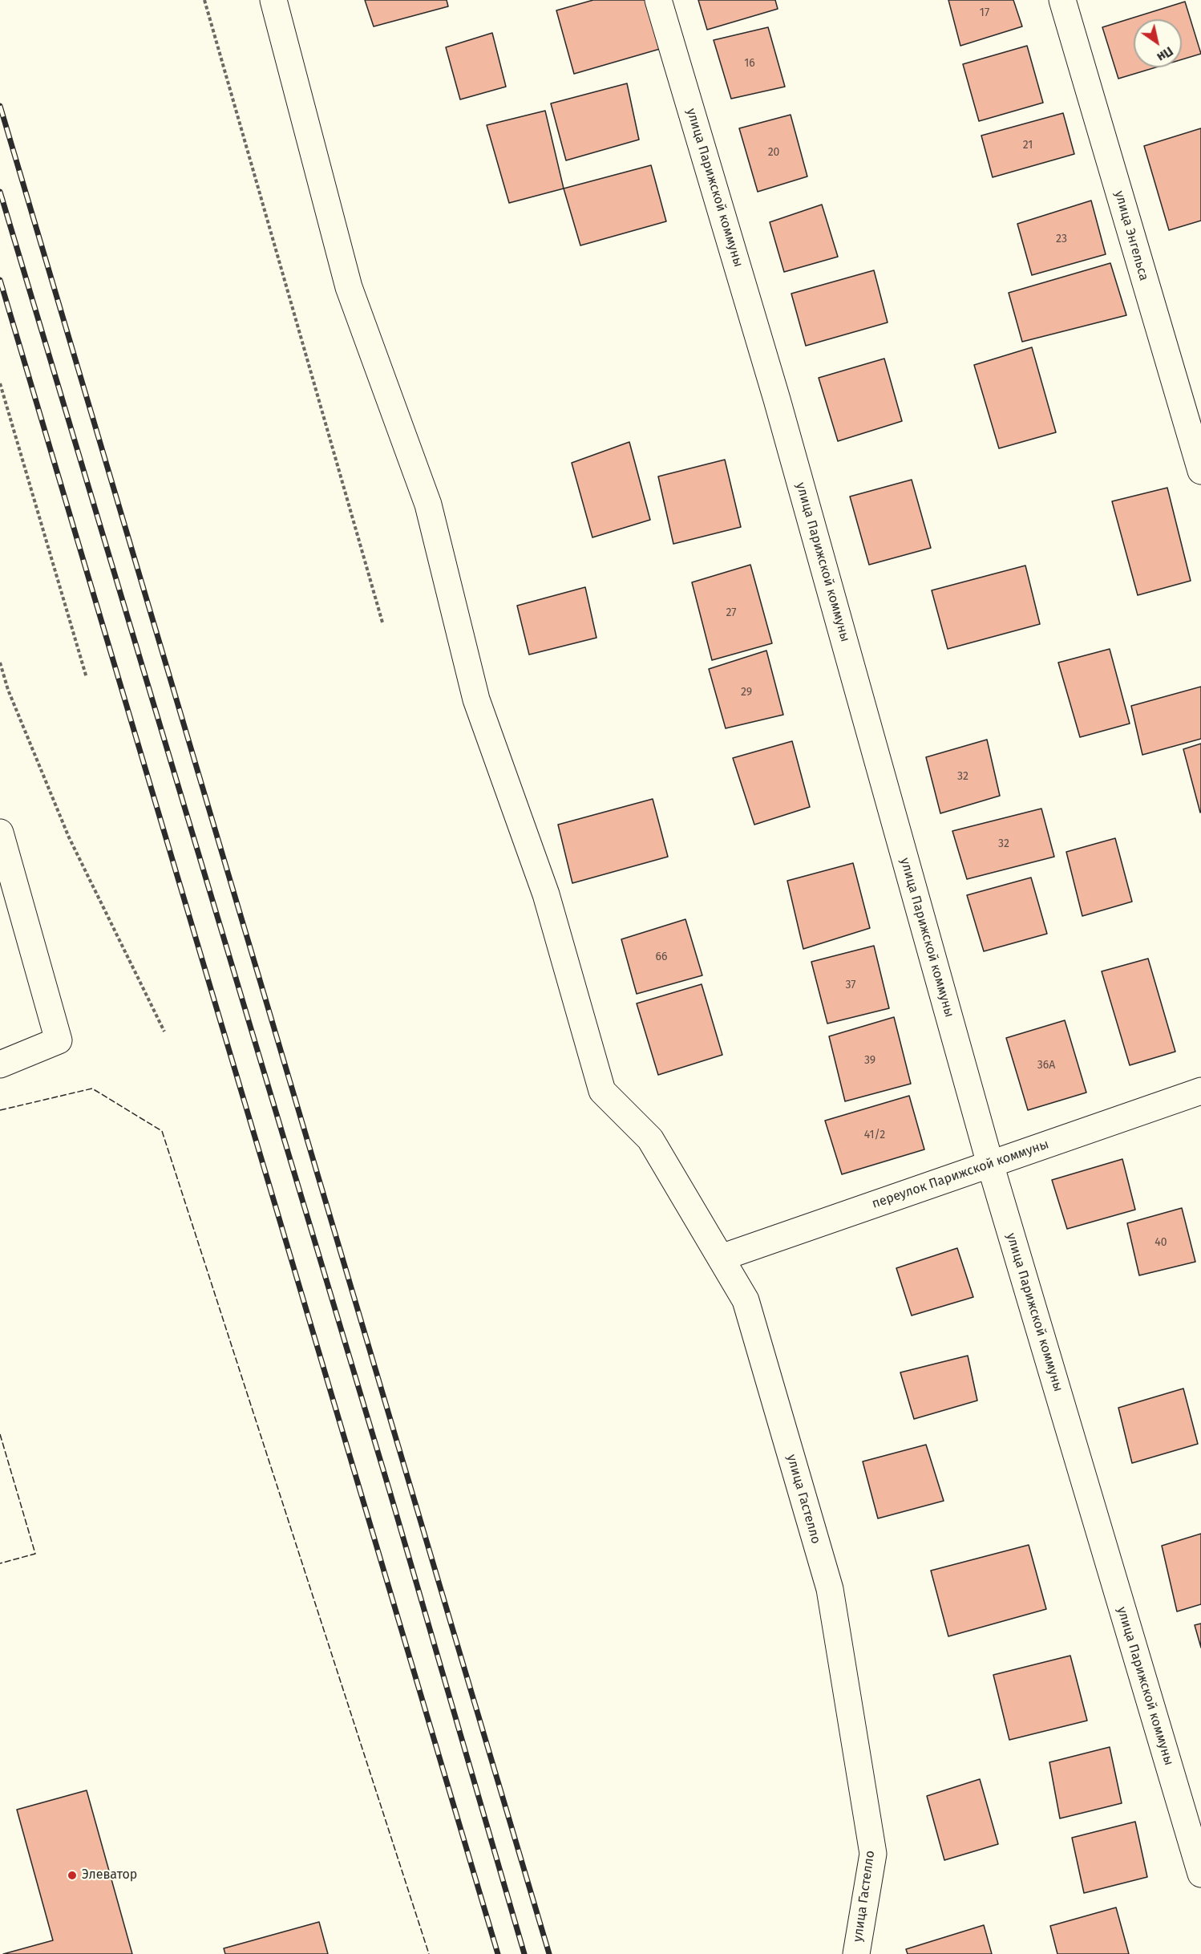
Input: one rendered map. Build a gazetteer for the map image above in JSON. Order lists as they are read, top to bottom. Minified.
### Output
{"streets":{"street":["улица Парижской коммуны","улица Энгельса","переулок Парижской коммуны","улица Гастелло"]},"crossings":[["улица Парижской коммуны","переулок Парижской коммуны"],["переулок Парижской коммуны","улица Гастелло"]],"places":["Элеватор"],"house_numbers":["17","16","21","20","23","27","29","32","32","66","37","39","36А","41/2","40"],"north":"bottom right"}
